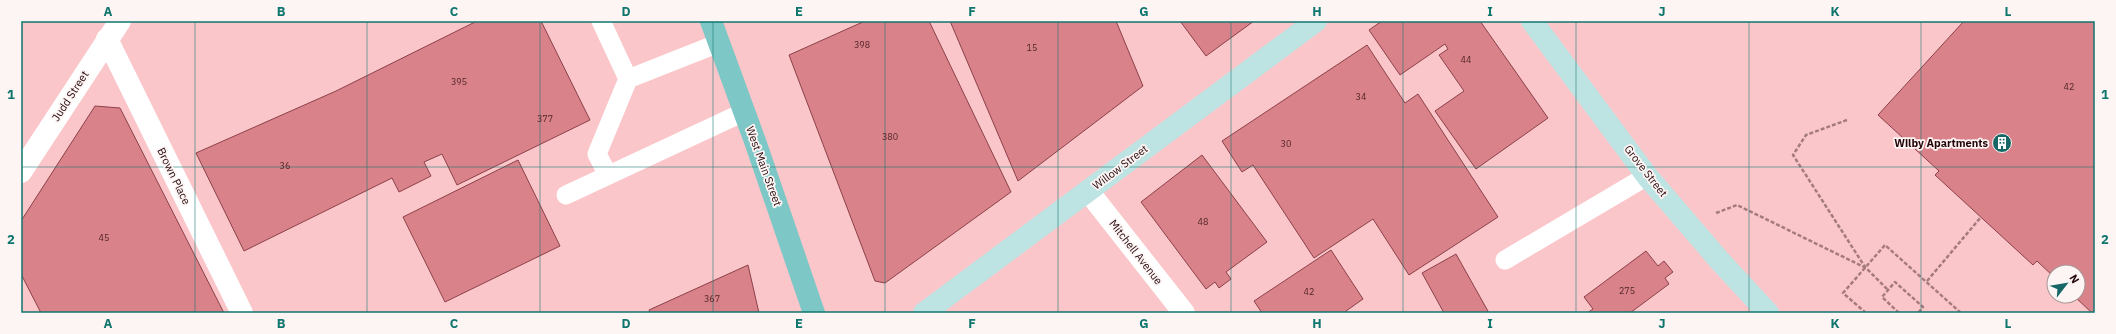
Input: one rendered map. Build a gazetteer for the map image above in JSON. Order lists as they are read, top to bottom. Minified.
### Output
{"streets":{"main road":["West Main Street","Willow Street","Grove Street"],"street":["Judd Street","Brown Place","Mitchell Avenue"]},"crossings":[["Judd Street","Brown Place"],["Willow Street","Mitchell Avenue"]],"places":{"building":["Wilby Apartments"]},"house_numbers":["398","15","44","395","42","34","377","380","30","36","48","45","275","42","367"],"north":"top right","grid":{"columns":["A","B","C","D","E","F","G","H","I","J","K","L"],"rows":["1","2"]}}
